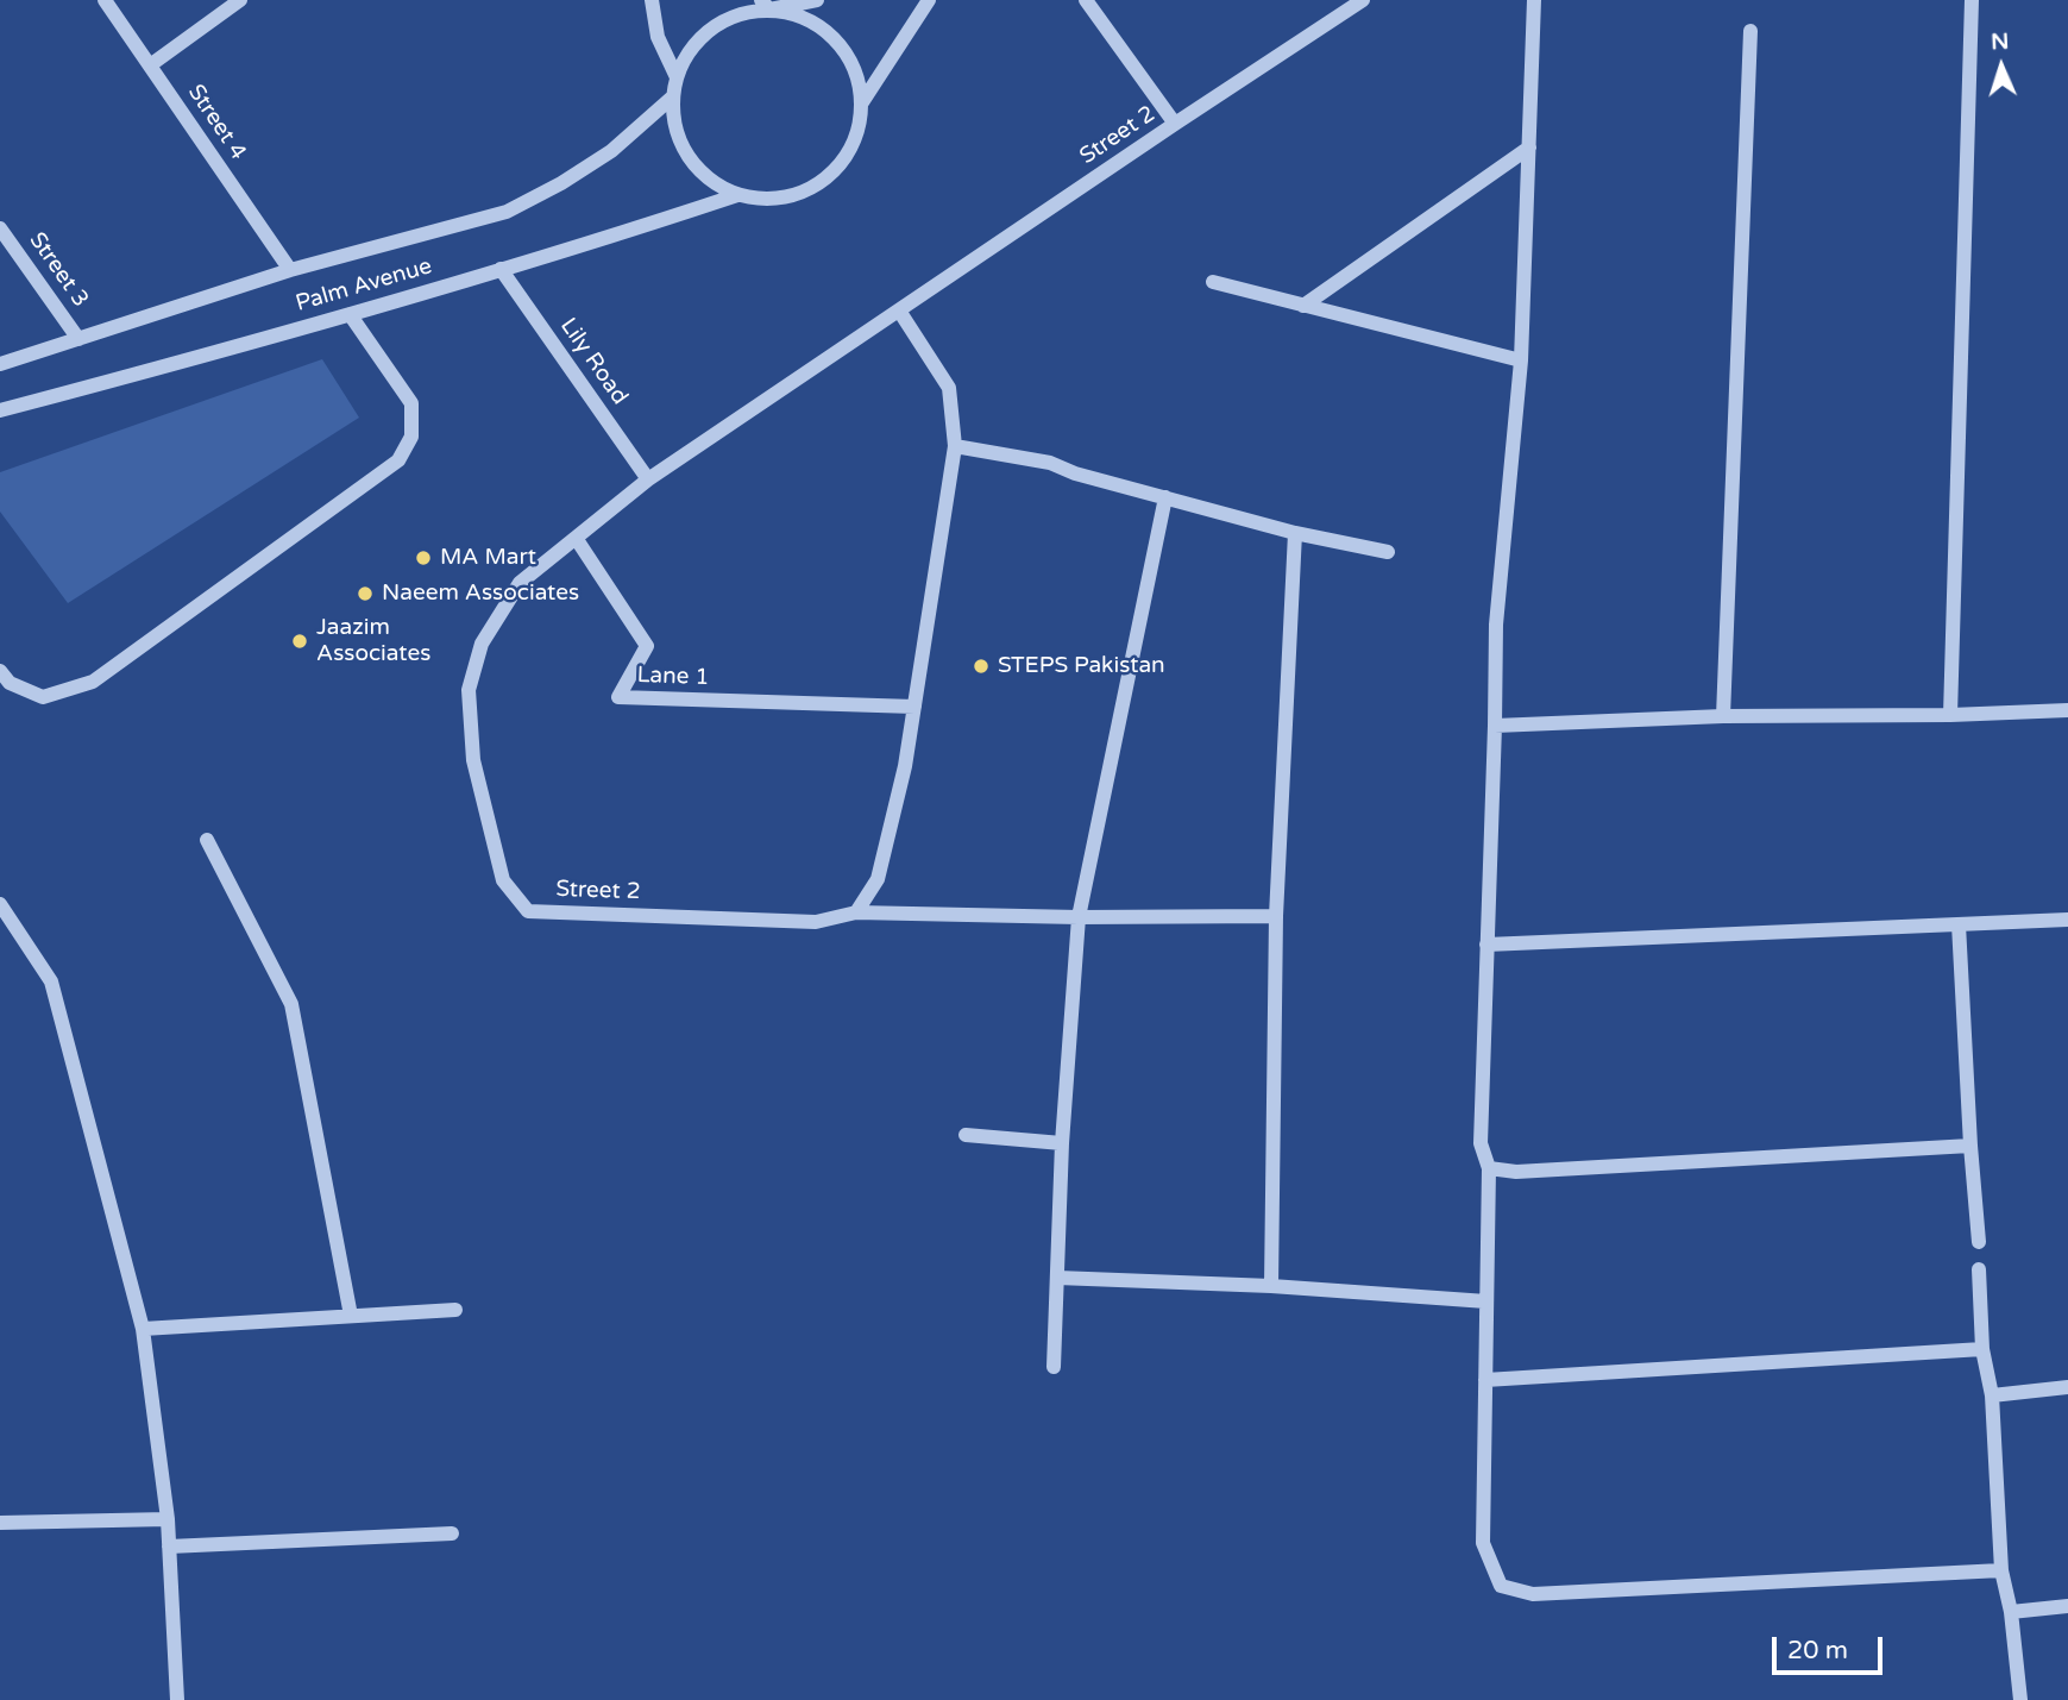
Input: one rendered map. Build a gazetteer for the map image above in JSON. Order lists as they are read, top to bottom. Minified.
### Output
{"streets":{"street":["Street 4","Street 2","Street 3","Palm Avenue","Lily Road","Lane 1"]},"crossings":[["Street 4","Palm Avenue"],["Street 2","Lily Road"],["Street 2","Lane 1"],["Street 3","Palm Avenue"],["Palm Avenue","Lily Road"]],"places":["MA Mart","Naeem Associates","Jaazim Associates","STEPS Pakistan"],"scale_bar":"20 m","north":"top"}
